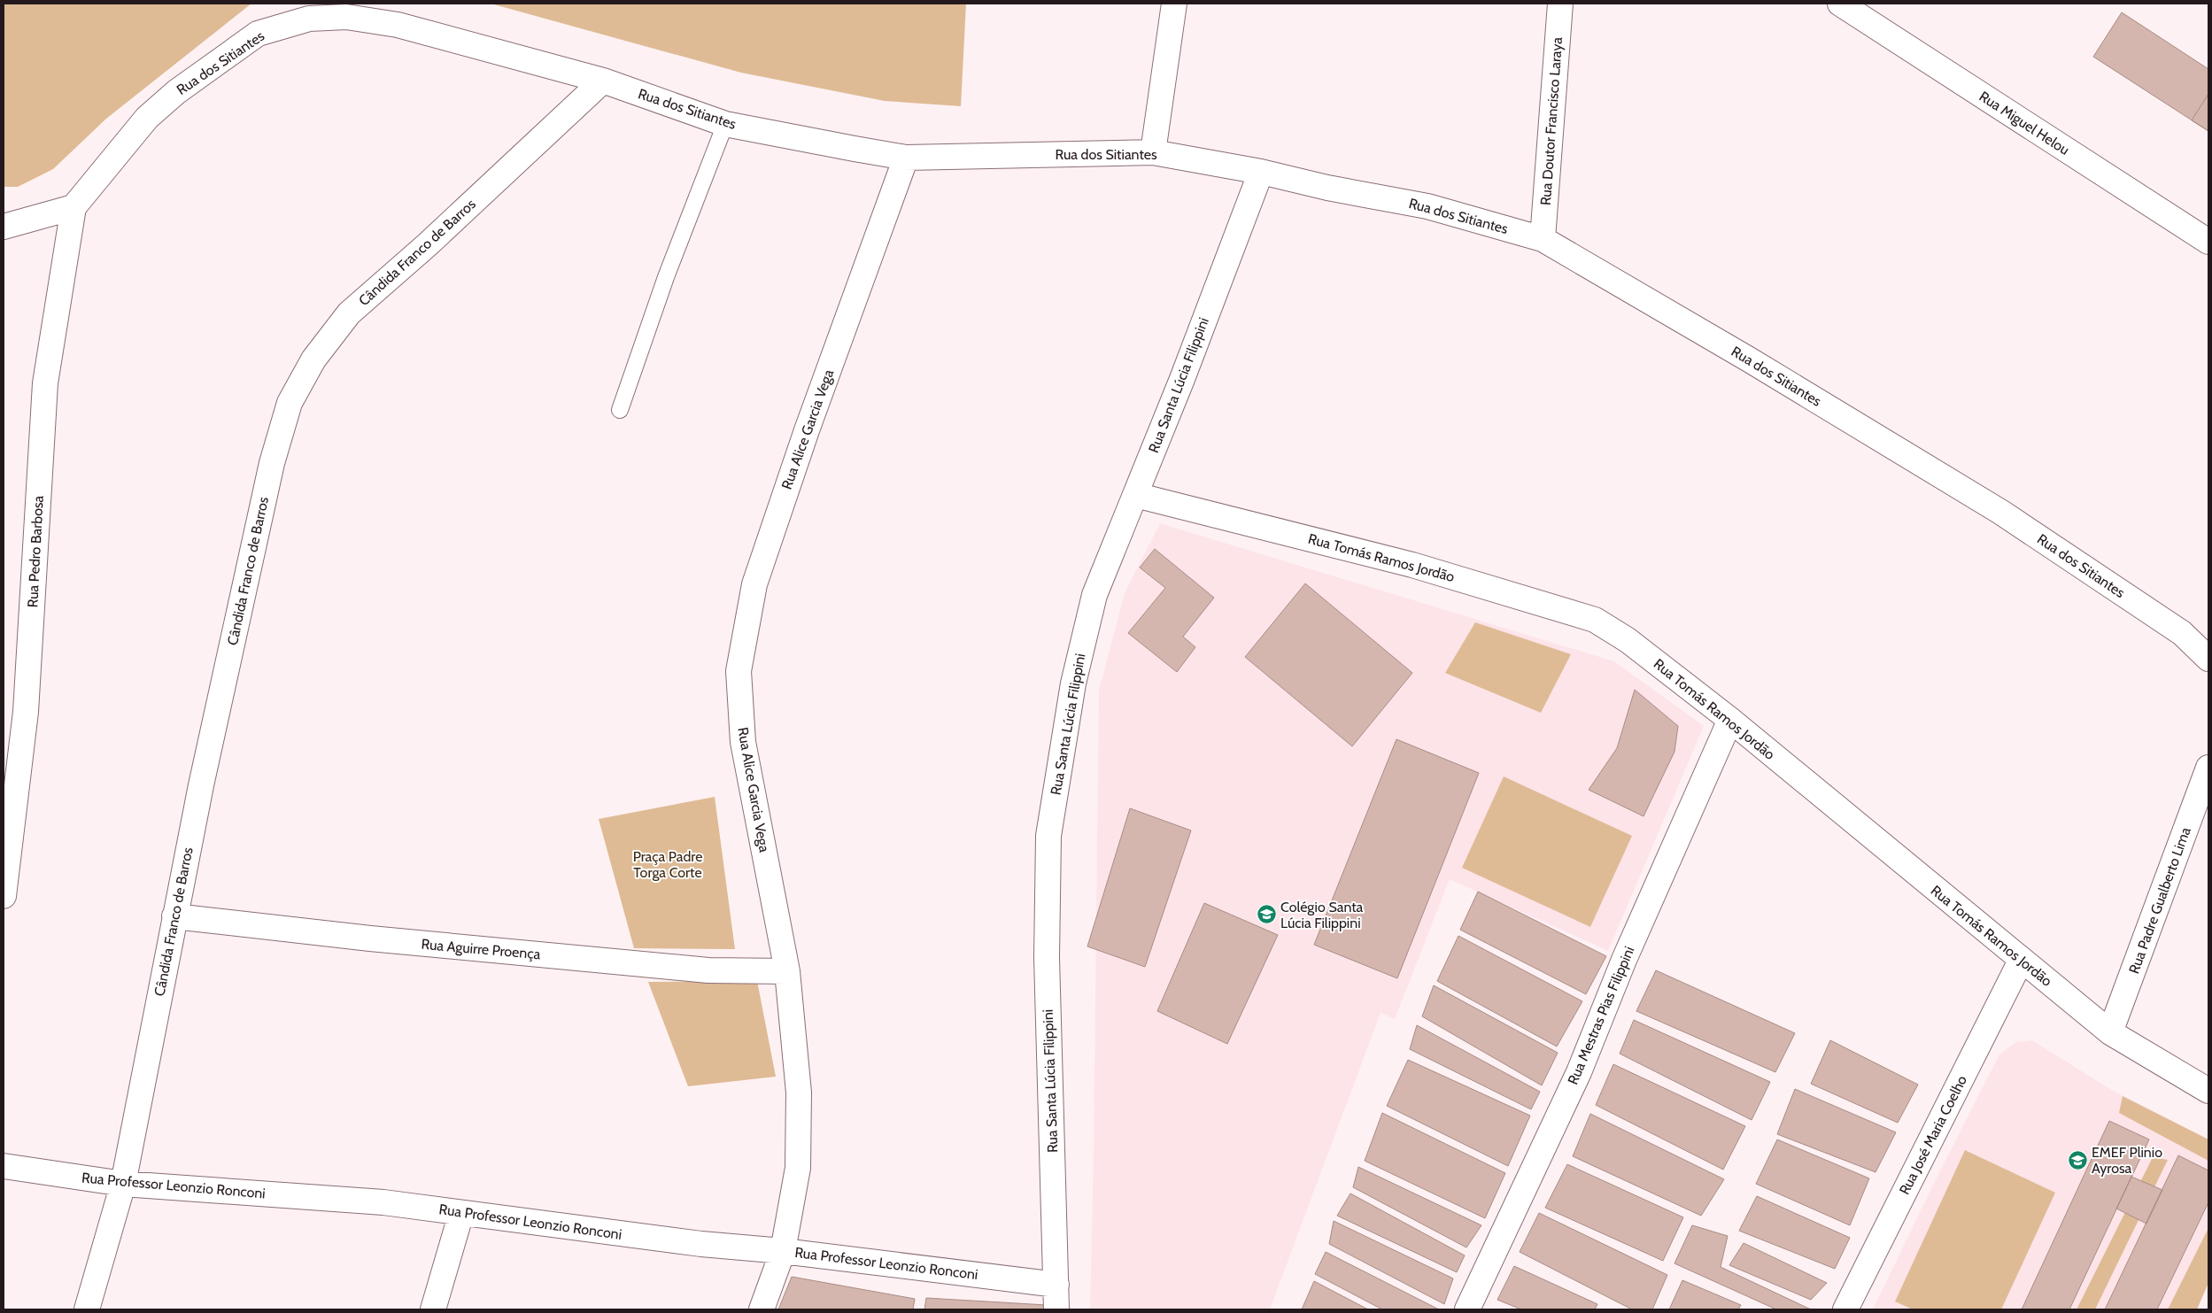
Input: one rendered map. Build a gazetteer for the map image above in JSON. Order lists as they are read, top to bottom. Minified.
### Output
{"streets":{"street":["Rua dos Sitiantes","Rua Doutor Francisco Laraya","Rua Miguel Helou","Cândida Franco de Barros","Rua Santa Lúcia Filippini","Rua Alice Garcia Vega","Rua Pedro Barbosa","Rua Tomás Ramos Jordão","Rua Padre Gualberto Lima","Rua Aguirre Proença","Rua Mestras Pias Filippini","Rua José Maria Coelho","Rua Professor Leonzio Ronconi"]},"crossings":[["Rua dos Sitiantes","Rua Doutor Francisco Laraya"],["Rua dos Sitiantes","Cândida Franco de Barros"],["Rua dos Sitiantes","Rua Santa Lúcia Filippini"],["Rua dos Sitiantes","Rua Alice Garcia Vega"],["Rua dos Sitiantes","Rua Pedro Barbosa"],["Cândida Franco de Barros","Rua Aguirre Proença"],["Cândida Franco de Barros","Rua Professor Leonzio Ronconi"],["Rua Santa Lúcia Filippini","Rua Tomás Ramos Jordão"],["Rua Santa Lúcia Filippini","Rua Professor Leonzio Ronconi"],["Rua Alice Garcia Vega","Rua Aguirre Proença"],["Rua Alice Garcia Vega","Rua Professor Leonzio Ronconi"],["Rua Tomás Ramos Jordão","Rua Padre Gualberto Lima"],["Rua Tomás Ramos Jordão","Rua Mestras Pias Filippini"],["Rua Tomás Ramos Jordão","Rua José Maria Coelho"]],"parks":["Praça Padre Torga Corte"],"places":{"school or university":["Colégio Santa Lúcia Filippini","EMEF Plinio Ayrosa"]}}
